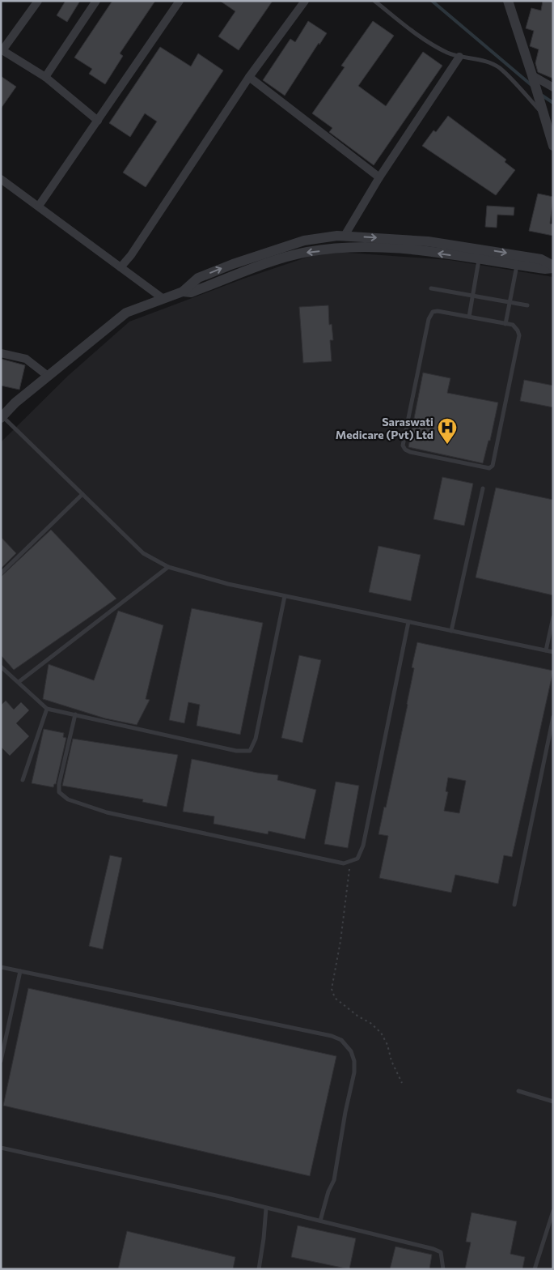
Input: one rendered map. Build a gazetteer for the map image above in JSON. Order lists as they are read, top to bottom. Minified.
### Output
{"places":{"hospital":["Saraswati Medicare (Pvt) Ltd"]}}
